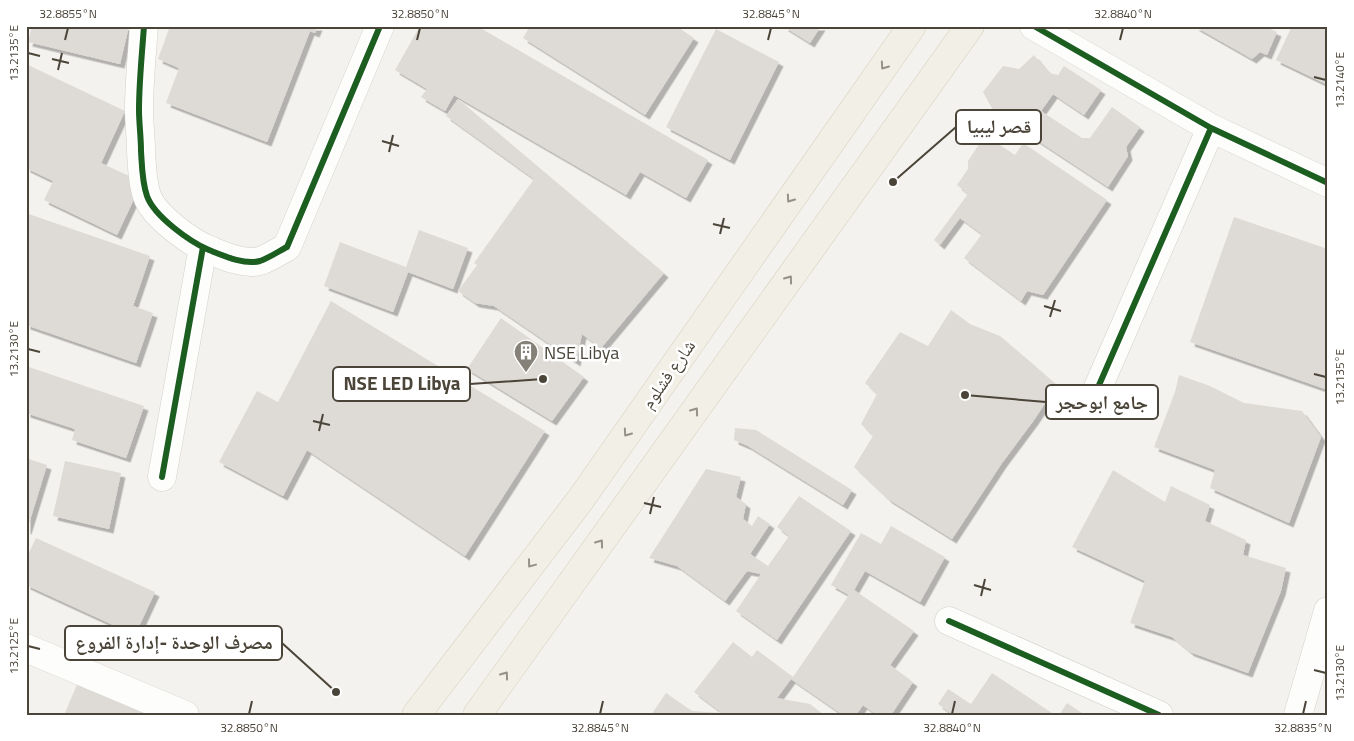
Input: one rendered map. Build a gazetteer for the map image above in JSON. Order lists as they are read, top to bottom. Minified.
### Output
{"streets":{"main road":["شارع فشلوم"]},"places":{"other":["قصر ليبيا","NSE LED Libya","جامع ابوحجر","مصرف الوحدة -إدارة الفروع"],"building":["NSE Libya"]},"coordinates":["32.8855°N","32.8850°N","32.8845°N","32.8840°N","13.2135°E","13.2140°E","13.2130°E","13.2125°E","32.8835°N"]}
